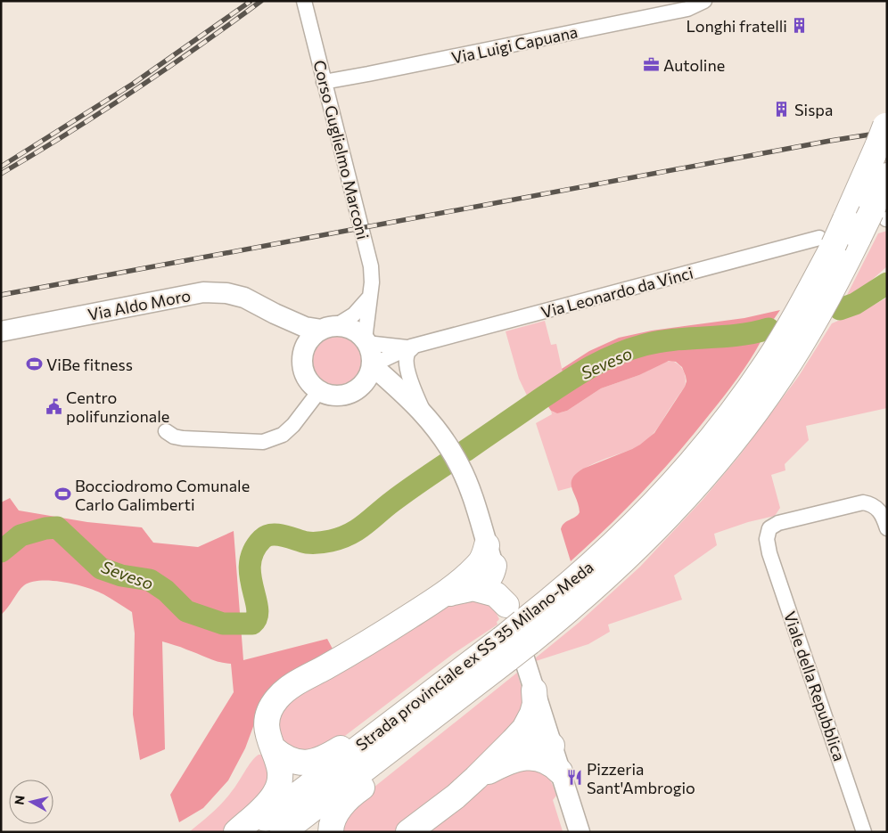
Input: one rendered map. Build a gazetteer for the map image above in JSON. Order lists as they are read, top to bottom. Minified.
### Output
{"streets":{"highway":["Strada provinciale ex SS 35 Milano-Meda"],"street":["Via Luigi Capuana","Corso Guglielmo Marconi","Via Leonardo da Vinci","Via Aldo Moro","Viale della Repubblica"]},"crossings":[["Via Luigi Capuana","Corso Guglielmo Marconi"],["Corso Guglielmo Marconi","Via Aldo Moro"],["Via Leonardo da Vinci","Strada provinciale ex SS 35 Milano-Meda"]],"water":["Seveso"],"places":{"building":["Longhi fratelli","Sispa"],"office":["Autoline"],"sports":["ViBe fitness","Bocciodromo Comunale Carlo Galimberti"],"public building":["Centro polifunzionale"],"restaurant":["Pizzeria Sant'Ambrogio"]},"north":"left"}
